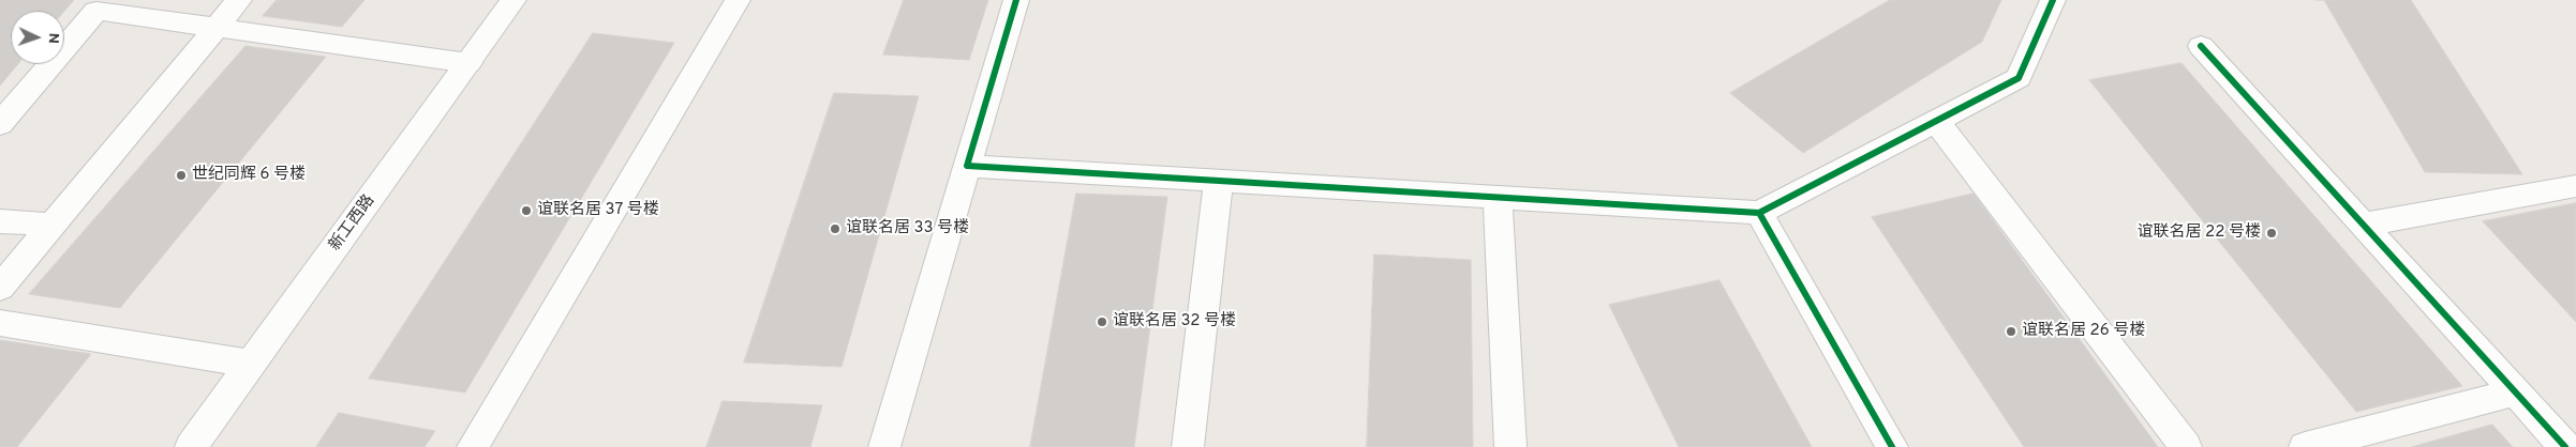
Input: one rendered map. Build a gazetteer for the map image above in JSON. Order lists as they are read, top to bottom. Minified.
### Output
{"streets":{"street":["新工西路"]},"places":["世纪同辉 6 号楼","谊联名居 37 号楼","谊联名居 33 号楼","谊联名居 22 号楼","谊联名居 32 号楼","谊联名居 26 号楼"],"north":"right"}
